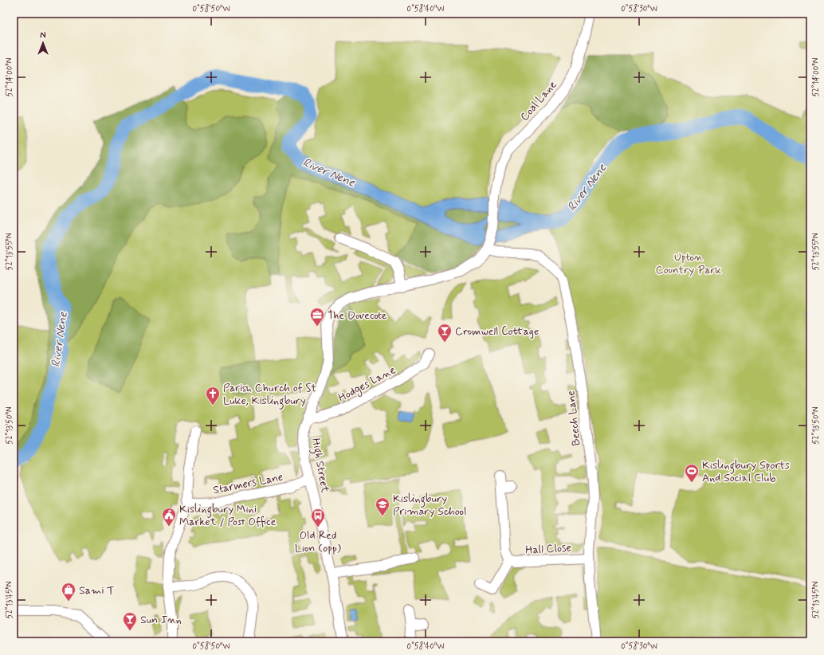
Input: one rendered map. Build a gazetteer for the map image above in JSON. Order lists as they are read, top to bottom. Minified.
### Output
{"streets":{"street":["Coal Lane","Hodges Lane","Beech Lane","High Street","Starmers Lane","Hall Close"]},"crossings":[["Coal Lane","Beech Lane"],["Coal Lane","High Street"],["Hodges Lane","High Street"],["Beech Lane","High Street"],["Beech Lane","Hall Close"],["High Street","Starmers Lane"]],"water":["River Nene"],"parks":["Upton Country Park"],"places":{"office":["The Dovecote"],"bar":["Cromwell Cottage","Sun Inn"],"church":["Parish Church of St Luke, Kislingbury"],"sports":["Kislingbury Sports And Social Club"],"school or university":["Kislingbury Primary School"],"public building":["Kislingbury Mini Market / Post Office"],"bus stop":["Old Red Lion (opp)"],"shop":["Sami T"]},"north":"top","coordinates":["0°58'50\"W","0°58'40\"W","0°58'30\"W","52°14'00\"N","52°13'55\"N","52°13'50\"N","52°13'45\"N"]}
